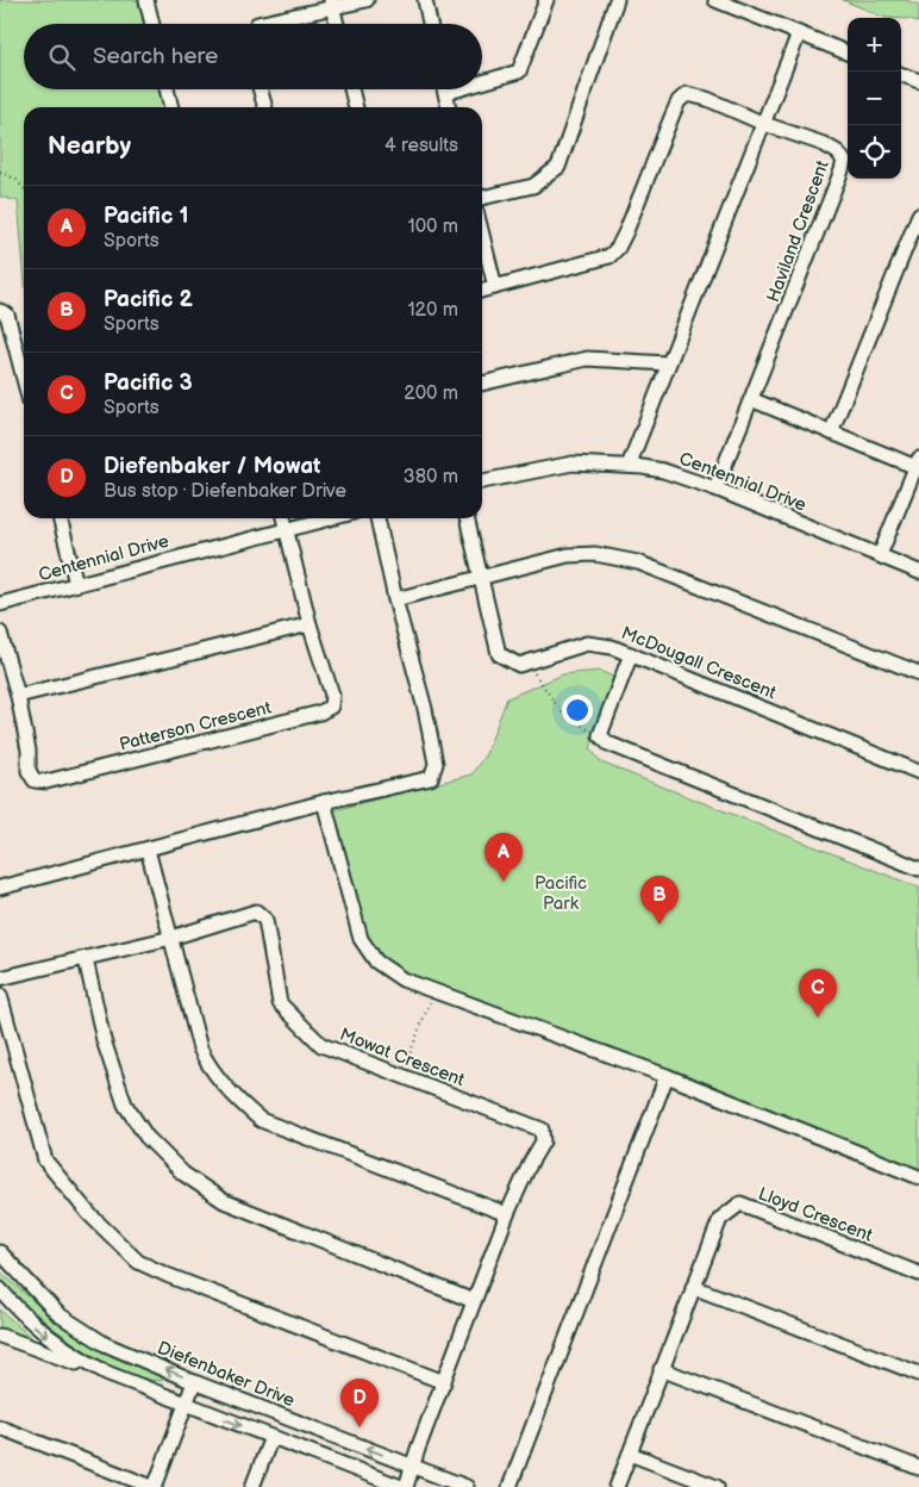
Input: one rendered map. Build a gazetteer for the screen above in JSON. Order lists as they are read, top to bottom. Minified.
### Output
{"streets":{"street":["Haviland Crescent","Centennial Drive","McDougall Crescent","Patterson Crescent","Mowat Crescent","Lloyd Crescent","Diefenbaker Drive"]},"crossings":[["Haviland Crescent","Centennial Drive"],["Centennial Drive","Patterson Crescent"],["Mowat Crescent","Diefenbaker Drive"]],"parks":["Pacific Park"],"page":{"map_buttons":["+","−"],"search":"Search here","heading":["Nearby","4 results"],"list":[{"mark":"A","name":"Pacific 1","note":"Sports","value":"100 m"},{"mark":"B","name":"Pacific 2","note":"Sports","value":"120 m"},{"mark":"C","name":"Pacific 3","note":"Sports","value":"200 m"},{"mark":"D","name":"Diefenbaker / Mowat","note":"Bus stop · Diefenbaker Drive","value":"380 m"}],"pins":["A","B","C","D"]}}
